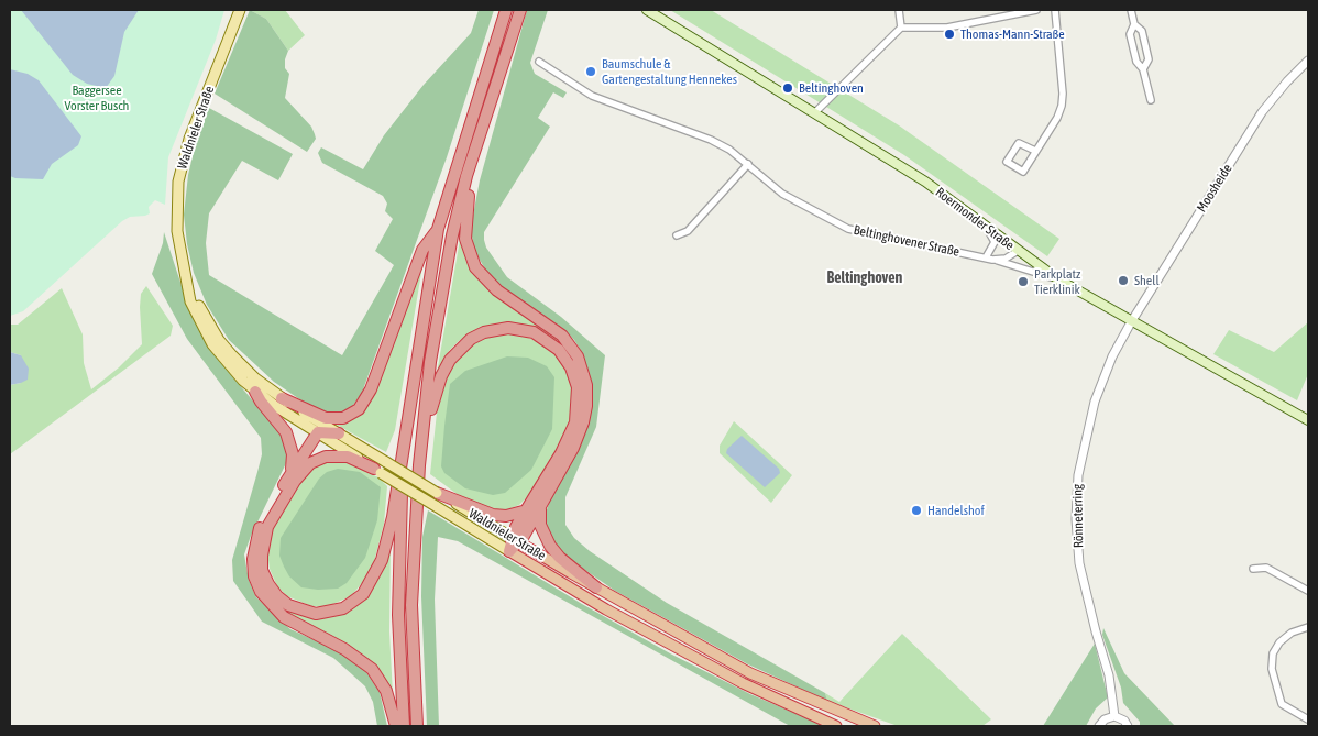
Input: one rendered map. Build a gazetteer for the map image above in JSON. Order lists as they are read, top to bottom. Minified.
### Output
{"streets":{"highway":["Waldnieler Straße"],"main road":["Roermonder Straße"],"street":["Moosheide","Beltinghovener Straße","Rönneterring"]},"crossings":[["Moosheide","Roermonder Straße"],["Moosheide","Rönneterring"],["Roermonder Straße","Beltinghovener Straße"],["Roermonder Straße","Rönneterring"]],"districts":["Beltinghoven"],"parks":["Baggersee Vorster Busch"],"places":["Thomas-Mann-Straße","Baumschule & Gartengestaltung Hennekes","Beltinghoven","Shell","Parkplatz Tierklinik","Handelshof"]}
